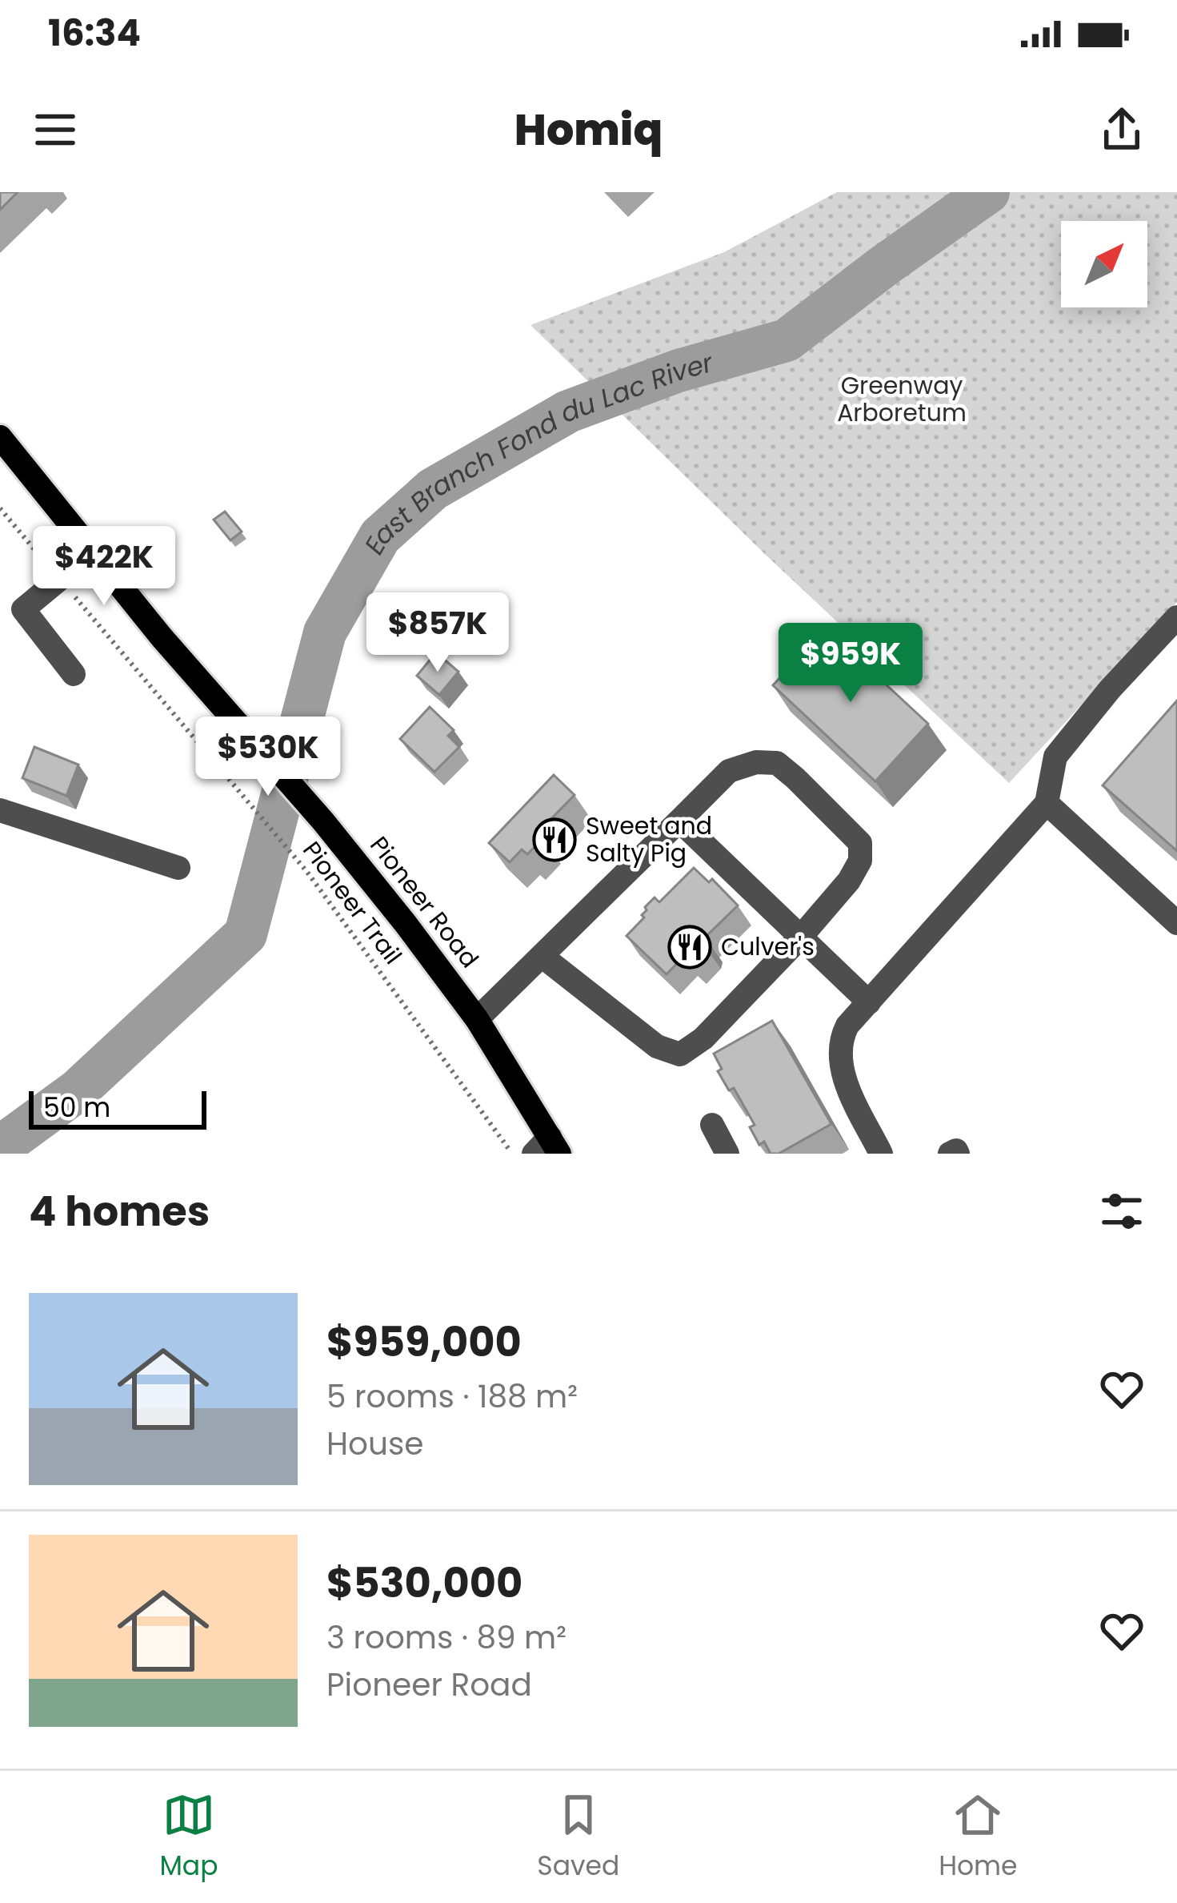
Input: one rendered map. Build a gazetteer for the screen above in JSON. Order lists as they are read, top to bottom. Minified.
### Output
{"streets":{"main road":["Pioneer Road"],"path":["Pioneer Trail"]},"water":["East Branch Fond du Lac River"],"parks":["Greenway Arboretum"],"places":{"restaurant":["Sweet and Salty Pig","Culver's"]},"scale_bar":"50 m","north":"top right","page":{"status":"16:34","header":"Homiq","price":["$422K","$857K","$959K","$530K"],"scale":"50 m","heading":"4 homes","list":[{"name":"$959,000","note":"5 rooms · 188 m² · House"},{"name":"$530,000","note":"3 rooms · 89 m² · Pioneer Road"}],"tabs":["Map","Saved","Home"]}}
